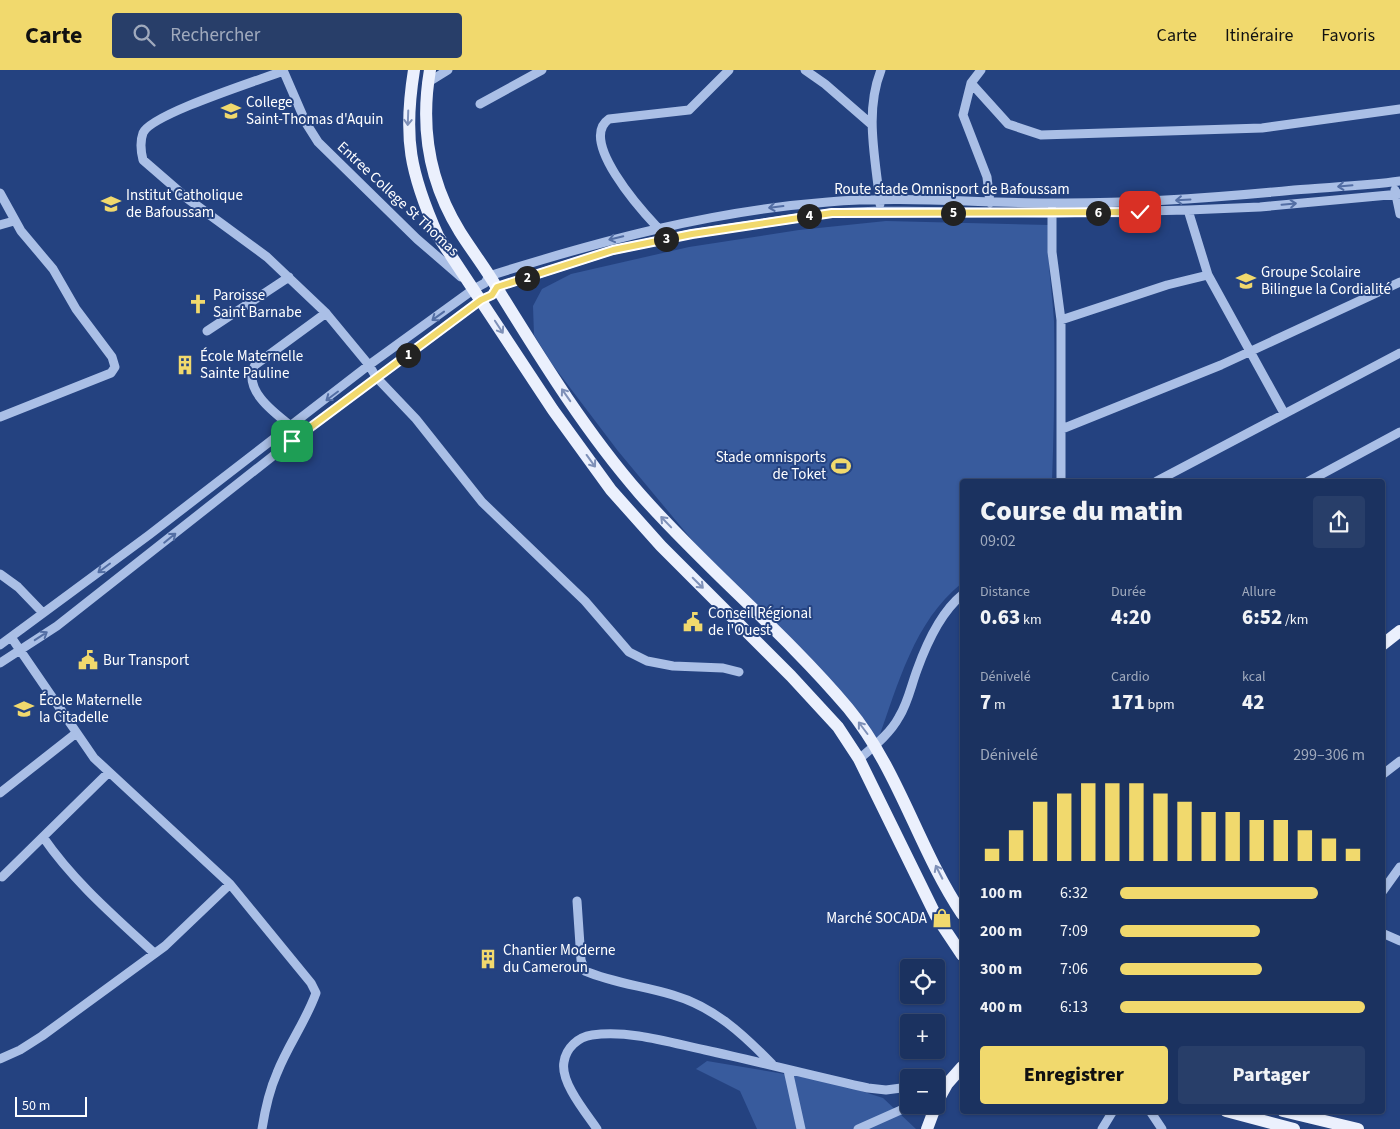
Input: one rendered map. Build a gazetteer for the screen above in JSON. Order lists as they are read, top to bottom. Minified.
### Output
{"streets":{"street":["Route stade Omnisport de Bafoussam","Entree College St Thomas"]},"crossings":[["Route stade Omnisport de Bafoussam","Entree College St Thomas"]],"places":{"school or university":["College Saint-Thomas d'Aquin","Institut Catholique de Bafoussam","Groupe Scolaire Bilingue la Cordialité","École Maternelle la Citadelle"],"church":["Paroisse Saint Barnabe"],"building":["École Maternelle Sainte Pauline","Chantier Moderne du Cameroun"],"sports":["Stade omnisports de Toket"],"public building":["Conseil Régional de l'Ouest","Bur Transport"],"shop":["Marché SOCADA"]},"scale_bar":"50 m","page":{"header":"Carte","search":"Rechercher","nav":["Carte","Itinéraire","Favoris"],"pins":["5","6","4","3","2","1"],"heading":["Course du matin","09:02"],"stats":[["Distance","0.63 km"],["Durée","4:20"],["Allure","6:52 /km"],["Dénivelé","7 m"],["Cardio","171 bpm"],["kcal","42"]],"chart":["Dénivelé","299–306 m"],"list":[{"name":"100 m","note":"6:32"},{"name":"200 m","note":"7:09"},{"name":"300 m","note":"7:06"},{"name":"400 m","note":"6:13"}],"map_buttons":["+","−"],"buttons":["Enregistrer","Partager"],"scale":"50 m"}}
